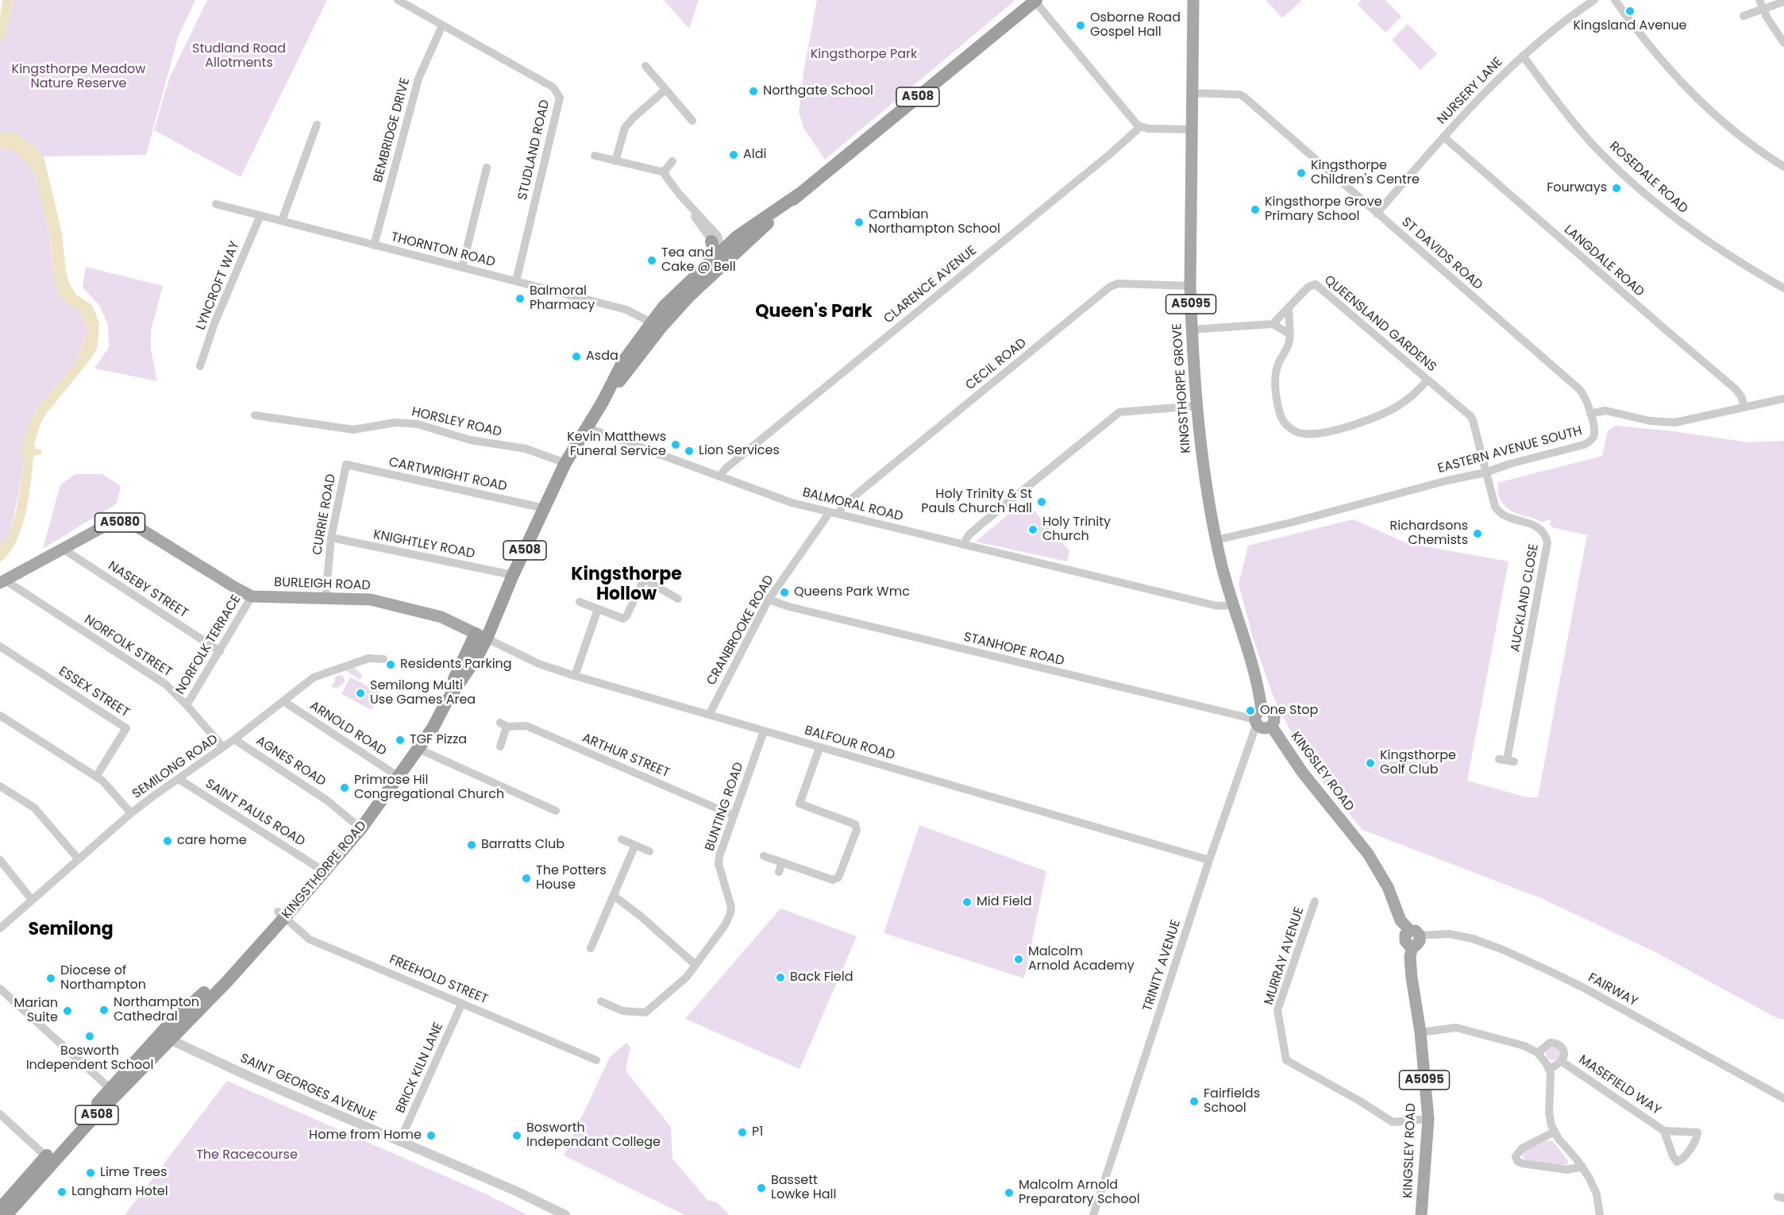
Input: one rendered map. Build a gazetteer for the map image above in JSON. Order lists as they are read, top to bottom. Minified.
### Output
{"streets":{"highway":["A508","KINGSTHORPE ROAD"],"main road":["A5095","KINGSTHORPE GROVE","A5080","BURLEIGH ROAD","KINGSLEY ROAD"],"street":["NURSERY LANE","BEMBRIDGE DRIVE","STUDLAND ROAD","ROSEDALE ROAD","THORNTON ROAD","ST DAVIDS ROAD","LANGDALE ROAD","CLARENCE AVENUE","LYNCROFT WAY","QUEENSLAND GARDENS","CECIL ROAD","HORSLEY ROAD","EASTERN AVENUE SOUTH","CARTWRIGHT ROAD","BALMORAL ROAD","CURRIE ROAD","KNIGHTLEY ROAD","NASEBY STREET","AUCKLAND CLOSE","CRANBROOKE ROAD","NORFOLK TERRACE","NORFOLK STREET","STANHOPE ROAD","ESSEX STREET","ARNOLD ROAD","BALFOUR ROAD","ARTHUR STREET","AGNES ROAD","SEMILONG ROAD","BUNTING ROAD","SAINT PAULS ROAD","MURRAY AVENUE","TRINITY AVENUE","FREEHOLD STREET","FAIRWAY","BRICK KILN LANE","MASEFIELD WAY","SAINT GEORGES AVENUE"]},"crossings":[["NURSERY LANE","ROSEDALE ROAD"],["NURSERY LANE","ST DAVIDS ROAD"],["NURSERY LANE","LANGDALE ROAD"],["A508","THORNTON ROAD"],["A508","HORSLEY ROAD"],["A508","CARTWRIGHT ROAD"],["A508","BALMORAL ROAD"],["A508","KNIGHTLEY ROAD"],["A508","BURLEIGH ROAD"],["A508","BALFOUR ROAD"],["A508","KINGSTHORPE ROAD"],["A508","FREEHOLD STREET"],["A508","SAINT GEORGES AVENUE"],["BEMBRIDGE DRIVE","STUDLAND ROAD"],["BEMBRIDGE DRIVE","THORNTON ROAD"],["STUDLAND ROAD","THORNTON ROAD"],["THORNTON ROAD","LYNCROFT WAY"],["ST DAVIDS ROAD","KINGSTHORPE GROVE"],["ST DAVIDS ROAD","EASTERN AVENUE SOUTH"],["LANGDALE ROAD","EASTERN AVENUE SOUTH"],["CLARENCE AVENUE","BALMORAL ROAD"],["QUEENSLAND GARDENS","EASTERN AVENUE SOUTH"],["QUEENSLAND GARDENS","AUCKLAND CLOSE"],["CECIL ROAD","KINGSTHORPE GROVE"],["CECIL ROAD","BALMORAL ROAD"],["CECIL ROAD","CRANBROOKE ROAD"],["KINGSTHORPE GROVE","EASTERN AVENUE SOUTH"],["KINGSTHORPE GROVE","BALMORAL ROAD"],["KINGSTHORPE GROVE","STANHOPE ROAD"],["KINGSTHORPE GROVE","KINGSLEY ROAD"],["KINGSTHORPE GROVE","TRINITY AVENUE"],["EASTERN AVENUE SOUTH","AUCKLAND CLOSE"],["CARTWRIGHT ROAD","CURRIE ROAD"],["BALMORAL ROAD","CRANBROOKE ROAD"],["CURRIE ROAD","KNIGHTLEY ROAD"],["CURRIE ROAD","BURLEIGH ROAD"],["A5080","BURLEIGH ROAD"],["A5080","NASEBY STREET"],["A5080","NORFOLK STREET"],["BURLEIGH ROAD","NASEBY STREET"],["BURLEIGH ROAD","NORFOLK TERRACE"],["BURLEIGH ROAD","BALFOUR ROAD"],["BURLEIGH ROAD","KINGSTHORPE ROAD"],["NASEBY STREET","NORFOLK TERRACE"],["CRANBROOKE ROAD","STANHOPE ROAD"],["CRANBROOKE ROAD","BALFOUR ROAD"],["NORFOLK TERRACE","NORFOLK STREET"],["NORFOLK STREET","SEMILONG ROAD"],["STANHOPE ROAD","KINGSLEY ROAD"],["STANHOPE ROAD","TRINITY AVENUE"],["ARNOLD ROAD","SEMILONG ROAD"],["ARNOLD ROAD","KINGSTHORPE ROAD"],["BALFOUR ROAD","BUNTING ROAD"],["BALFOUR ROAD","KINGSTHORPE ROAD"],["BALFOUR ROAD","TRINITY AVENUE"],["ARTHUR STREET","BUNTING ROAD"],["AGNES ROAD","SEMILONG ROAD"],["AGNES ROAD","KINGSTHORPE ROAD"],["SEMILONG ROAD","SAINT PAULS ROAD"],["KINGSLEY ROAD","MURRAY AVENUE"],["KINGSLEY ROAD","TRINITY AVENUE"],["KINGSLEY ROAD","FAIRWAY"],["SAINT PAULS ROAD","KINGSTHORPE ROAD"],["KINGSTHORPE ROAD","FREEHOLD STREET"],["KINGSTHORPE ROAD","SAINT GEORGES AVENUE"],["FREEHOLD STREET","BRICK KILN LANE"],["BRICK KILN LANE","SAINT GEORGES AVENUE"]],"districts":["Queen's Park","Kingsthorpe Hollow","Semilong"],"parks":["Studland Road Allotments","Kingsthorpe Park","Kingsthorpe Meadow Nature Reserve","The Racecourse"],"places":["Kingsland Avenue","Osborne Road Gospel Hall","Northgate School","Aldi","Kingsthorpe Children's Centre","Fourways","Kingsthorpe Grove Primary School","Cambian Northampton School","Tea and Cake @ Bell","Balmoral Pharmacy","Asda","Kevin Matthews Funeral Service","Lion Services","Holy Trinity & St Pauls Church Hall","Holy Trinity Church","Richardsons Chemists","Queens Park Wmc","Residents Parking","Semilong Multi Use Games Area","One Stop","TGF Pizza","Kingsthorpe Golf Club","Primrose Hil Congregational Church","care home","Barratts Club","The Potters House","Mid Field","Malcolm Arnold Academy","Back Field","Diocese of Northampton","Northampton Cathedral","Marian Suite","Bosworth Independent School","Fairfields School","P1","Home from Home","Bosworth Independant College","Lime Trees","Bassett Lowke Hall","Langham Hotel","Malcolm Arnold Preparatory School"]}
